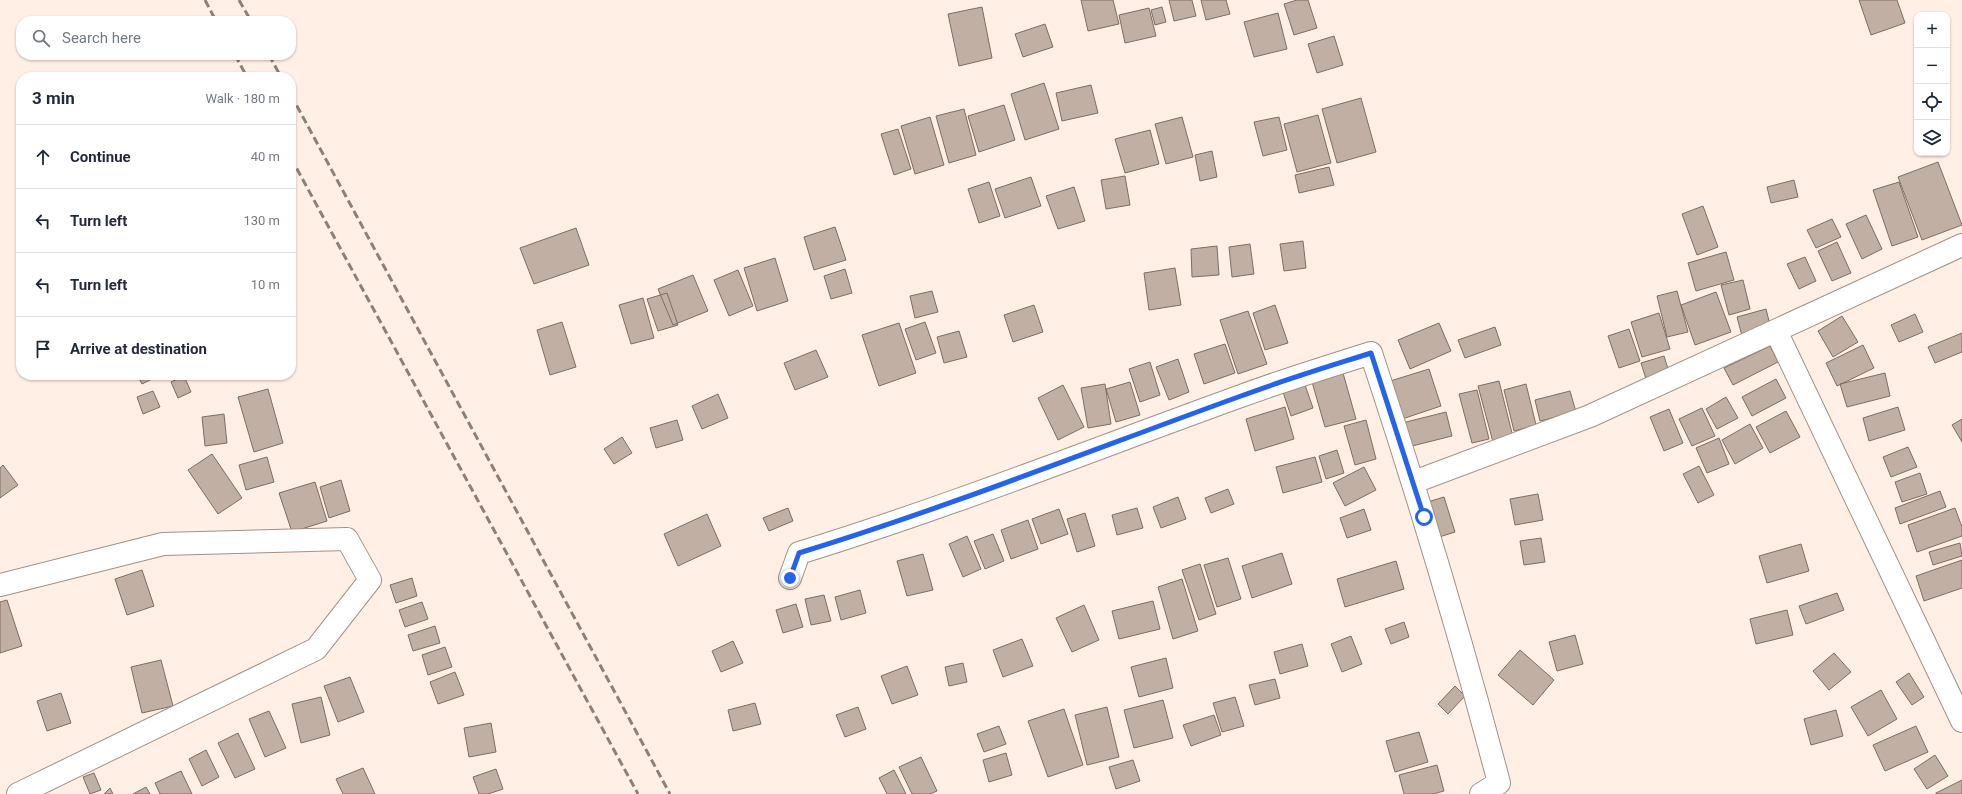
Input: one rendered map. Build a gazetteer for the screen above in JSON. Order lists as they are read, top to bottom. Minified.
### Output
{"page":{"map_buttons":["+","−"],"search":"Search here","heading":["3 min","Walk · 180 m"],"list":[["Continue","40 m"],["Turn left","130 m"],["Turn left","10 m"],"Arrive at destination"]}}
